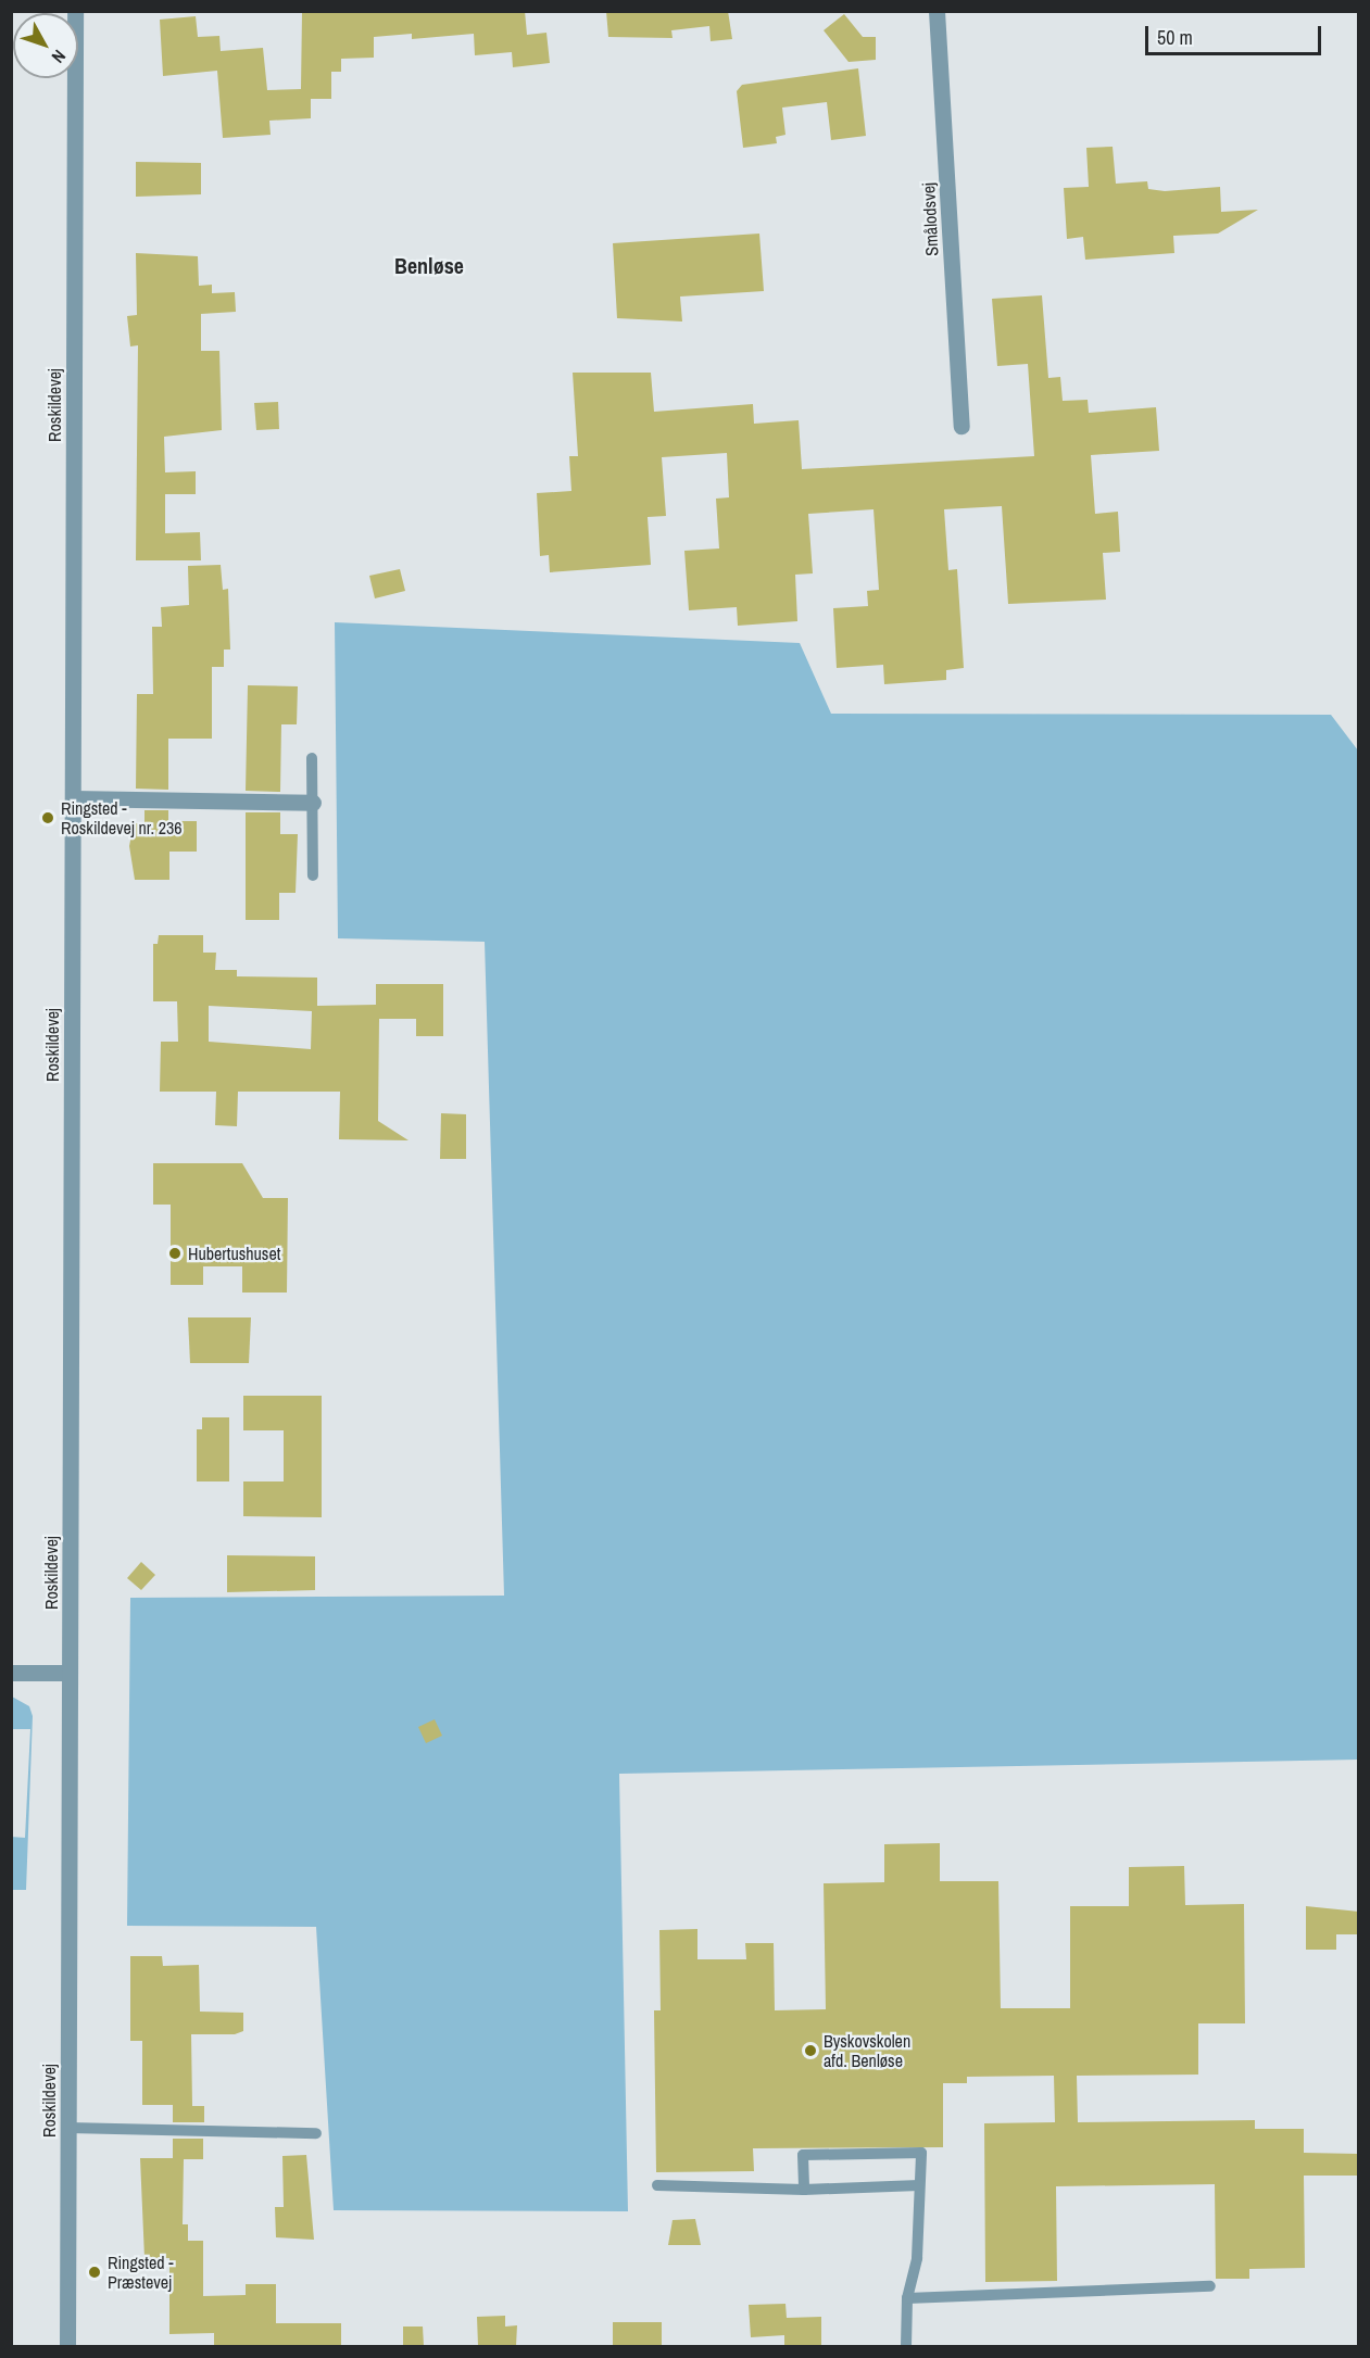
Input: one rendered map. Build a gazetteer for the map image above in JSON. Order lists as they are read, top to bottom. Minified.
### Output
{"streets":{"street":["Smålodsvej","Roskildevej"]},"districts":["Benløse"],"places":["Ringsted - Roskildevej nr. 236","Hubertushuset","Byskovskolen afd. Benløse","Ringsted - Præstevej"],"scale_bar":"50 m","north":"bottom right"}
